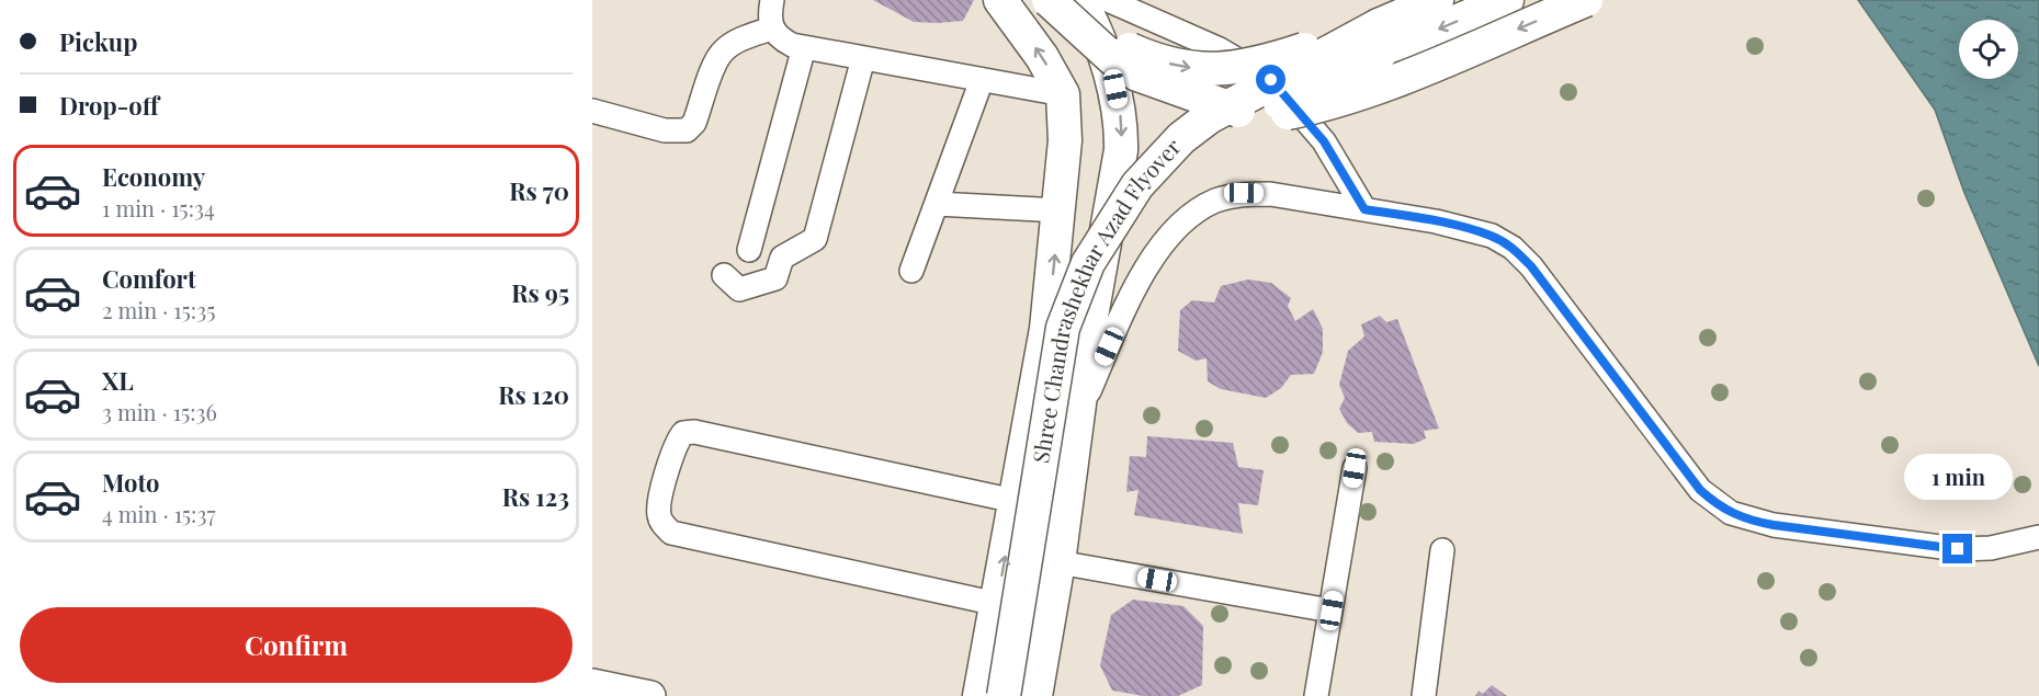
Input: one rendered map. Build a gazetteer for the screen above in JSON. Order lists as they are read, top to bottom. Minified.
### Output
{"streets":{"main road":["Shree Chandrashekhar Azad Flyover"]},"page":{"banner":["Pickup","Drop-off"],"list":[{"name":"Economy","note":"1 min · 15:34","value":"Rs 70"},{"name":"Comfort","note":"2 min · 15:35","value":"Rs 95"},{"name":"XL","note":"3 min · 15:36","value":"Rs 120"},{"name":"Moto","note":"4 min · 15:37","value":"Rs 123"}],"bubble":"1 min","buttons":"Confirm"}}
